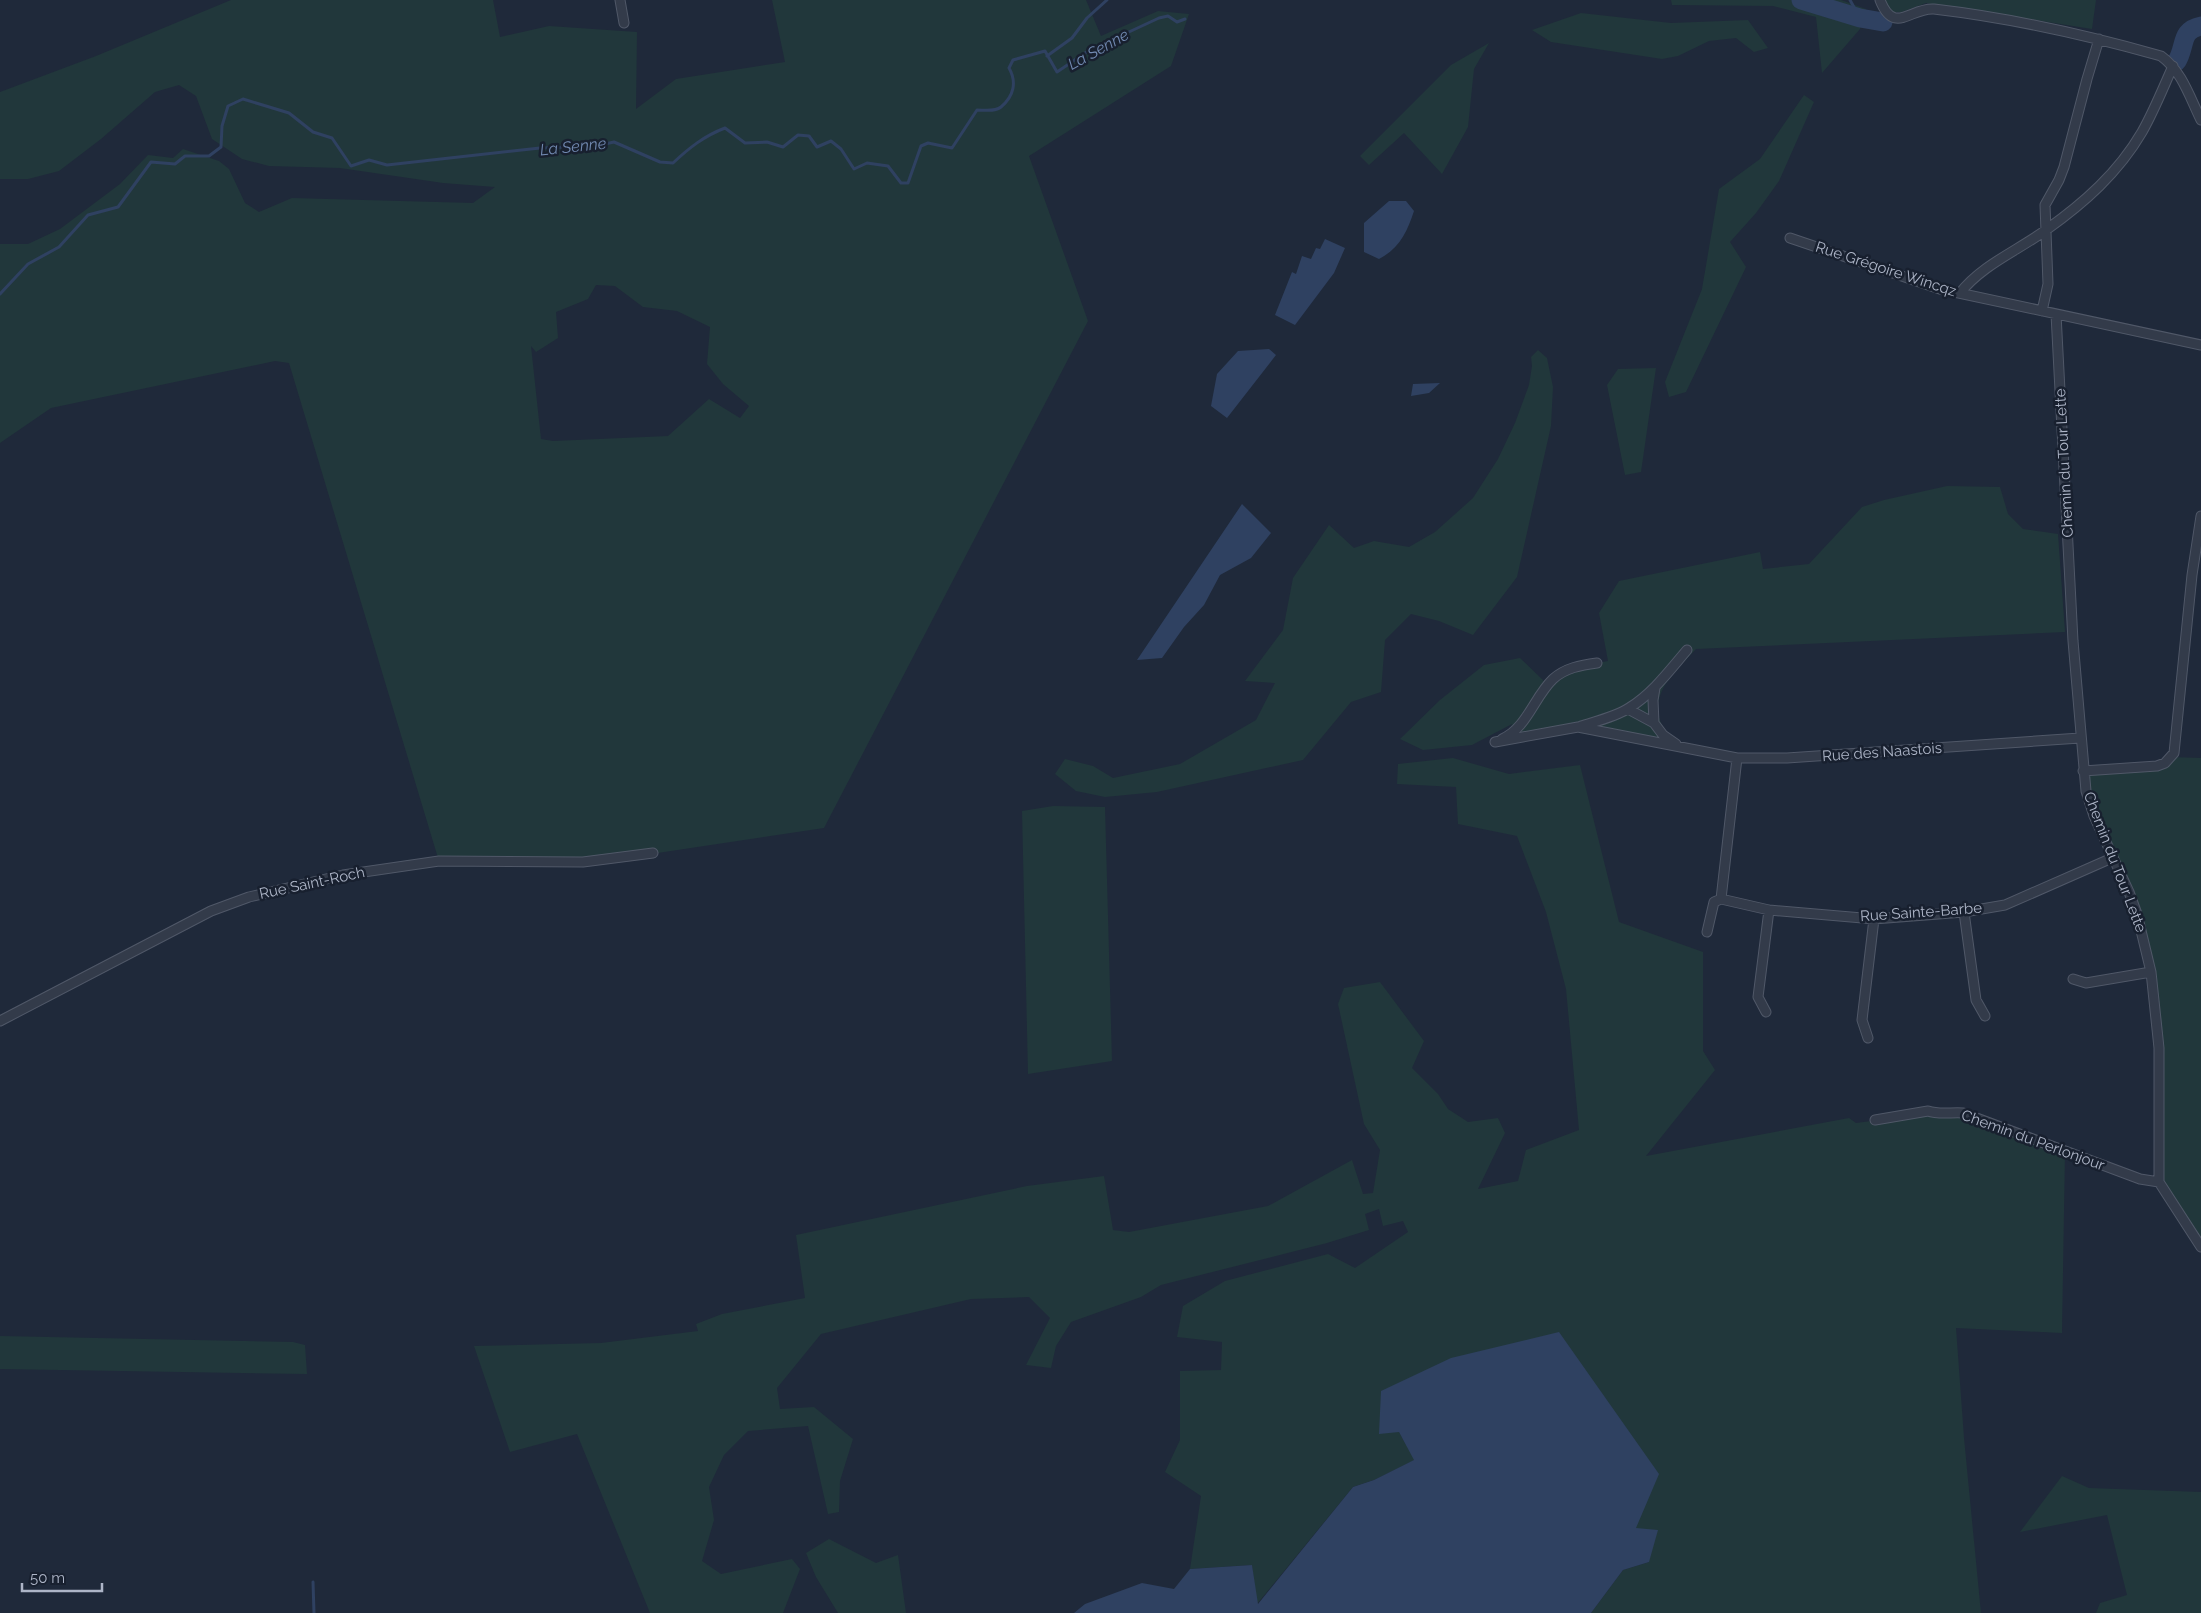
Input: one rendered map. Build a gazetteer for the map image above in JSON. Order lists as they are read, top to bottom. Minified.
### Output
{"streets":{"street":["Rue Grégoire Wincqz","Chemin du Tour Lette","Rue des Naastois","Rue Saint-Roch","Rue Sainte-Barbe","Chemin du Perlonjour"]},"crossings":[["Rue Grégoire Wincqz","Chemin du Tour Lette"],["Chemin du Tour Lette","Rue des Naastois"],["Chemin du Tour Lette","Rue Sainte-Barbe"],["Chemin du Tour Lette","Chemin du Perlonjour"]],"water":["La Senne"],"scale_bar":"50 m"}
